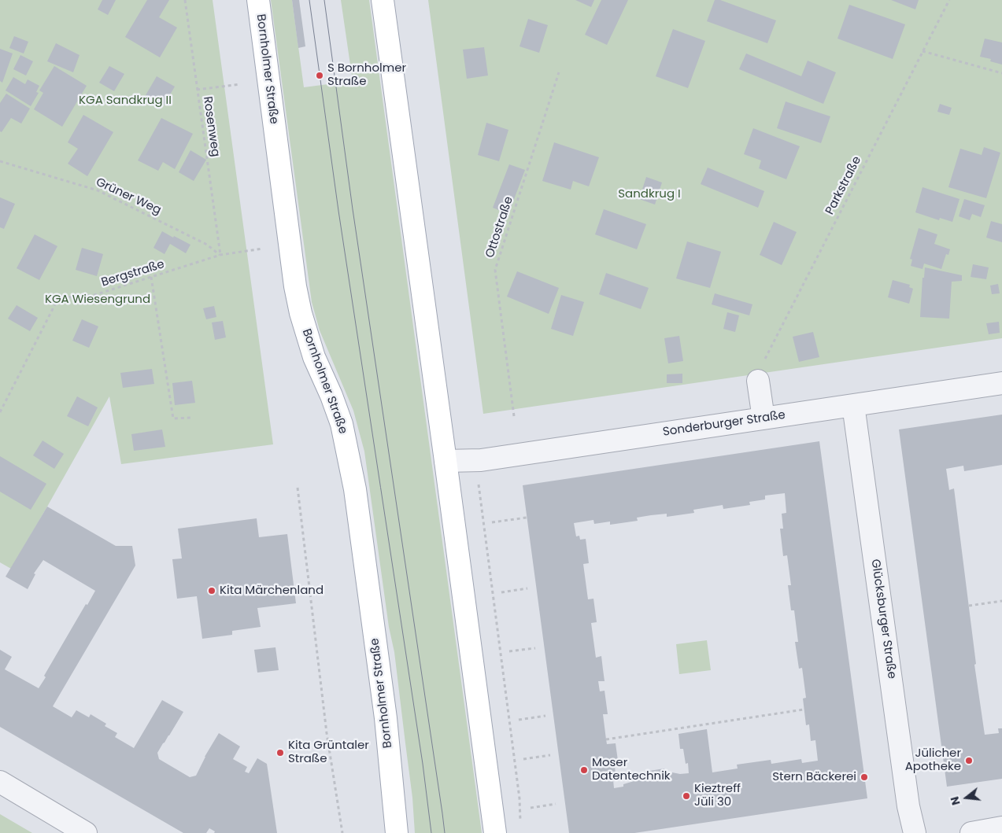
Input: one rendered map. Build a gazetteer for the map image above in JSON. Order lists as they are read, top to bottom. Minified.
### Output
{"streets":{"main road":["Bornholmer Straße"],"street":["Sonderburger Straße","Glücksburger Straße"],"path":["Rosenweg","Parkstraße","Grüner Weg","Ottostraße","Bergstraße"]},"crossings":[["Rosenweg","Grüner Weg"],["Rosenweg","Bergstraße"],["Grüner Weg","Bergstraße"],["Sonderburger Straße","Glücksburger Straße"]],"parks":["KGA Sandkrug II","Sandkrug I","KGA Wiesengrund"],"places":["S Bornholmer Straße","Kita Märchenland","Kita Grüntaler Straße","Jülicher Apotheke","Moser Datentechnik","Stern Bäckerei","Kieztreff Jüli 30"],"north":"left"}
